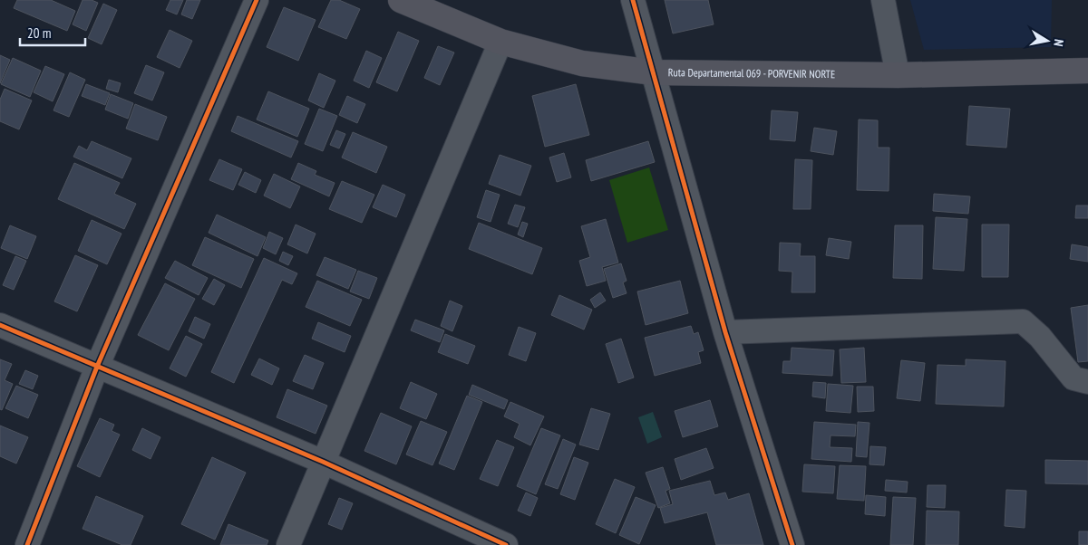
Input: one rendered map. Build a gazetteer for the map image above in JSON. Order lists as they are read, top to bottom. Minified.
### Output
{"streets":{"main road":["Ruta Departamental 069 - PORVENIR NORTE"]},"scale_bar":"20 m","north":"right"}
